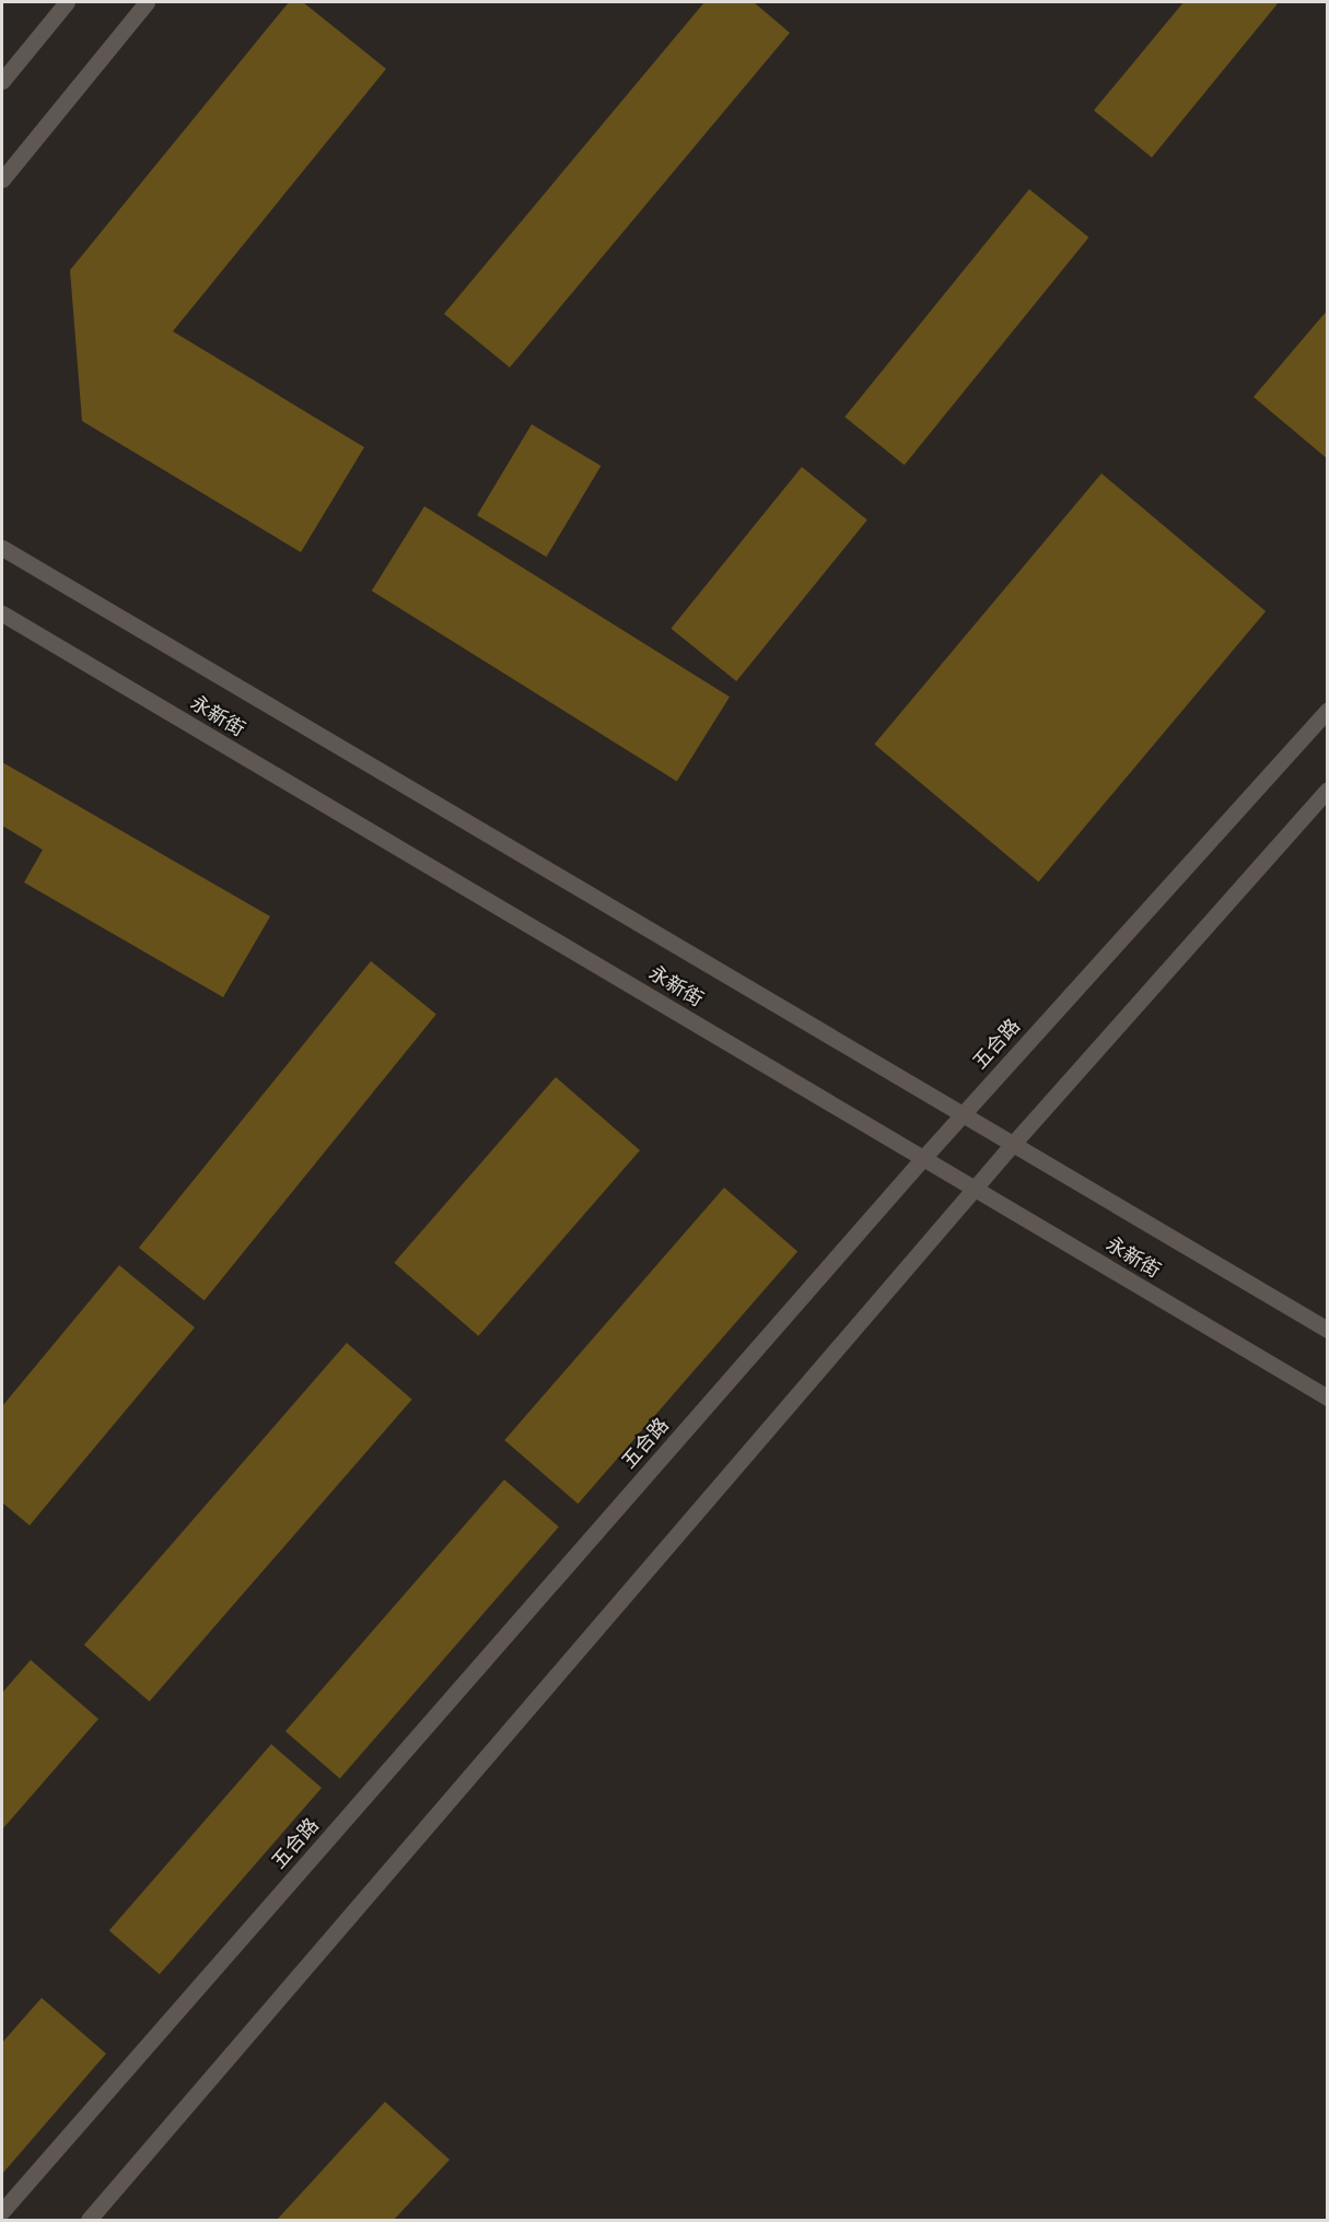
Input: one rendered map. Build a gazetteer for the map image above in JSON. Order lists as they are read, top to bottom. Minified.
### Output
{"streets":{"street":["永新街","五合路"]},"crossings":[["永新街","五合路"]]}
